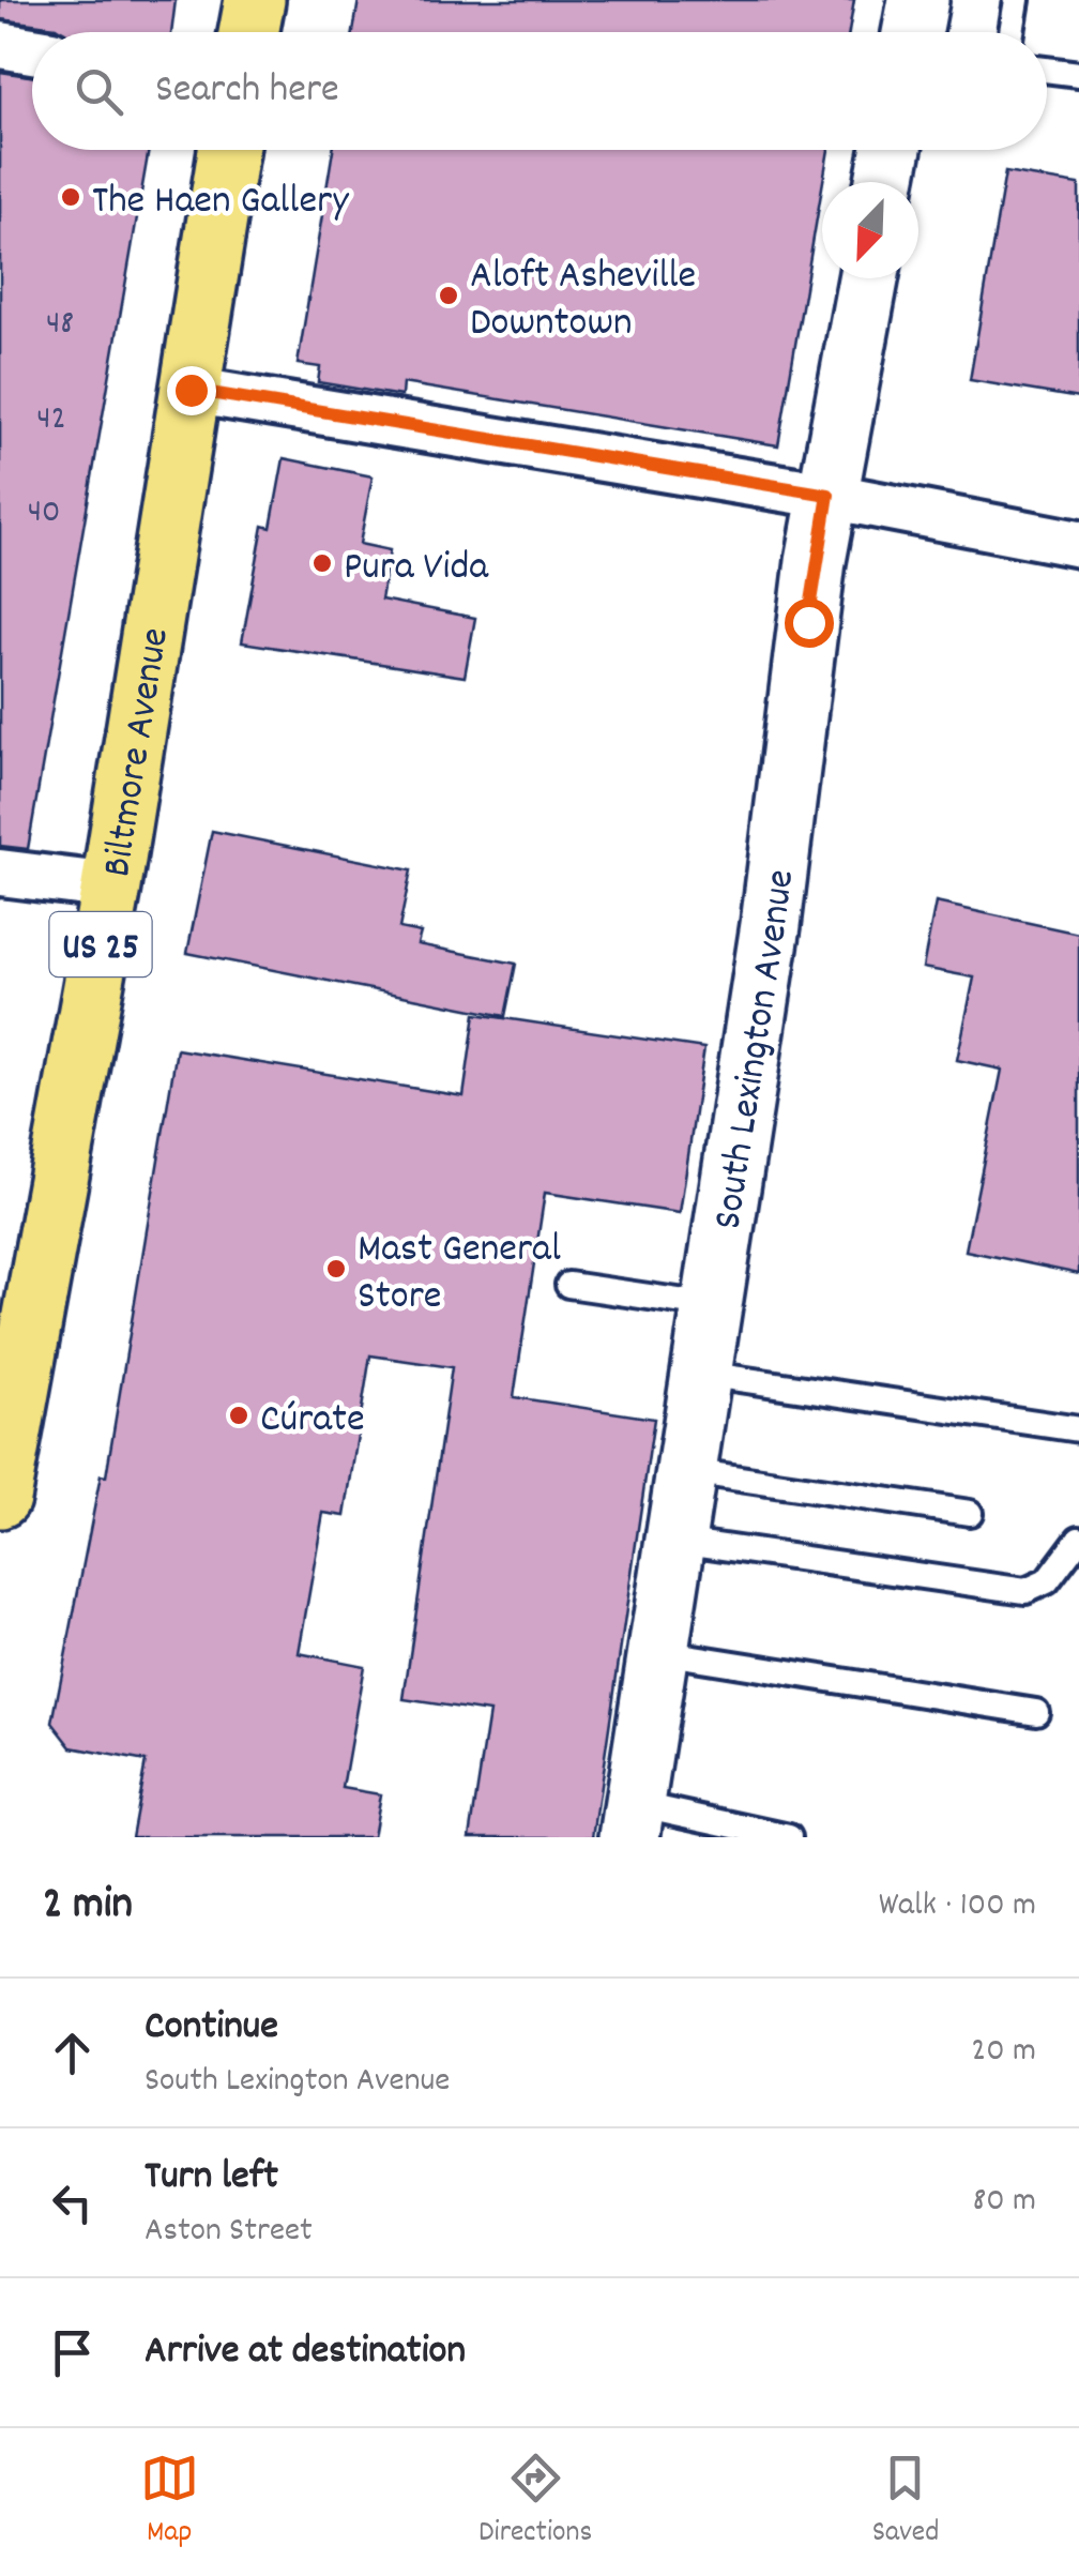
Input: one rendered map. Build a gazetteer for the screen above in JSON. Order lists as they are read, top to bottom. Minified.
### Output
{"streets":{"main road":["Biltmore Avenue","US 25","South Lexington Avenue"]},"places":["The Haen Gallery","Aloft Asheville Downtown","Pura Vida","Mast General Store","Cúrate"],"house_numbers":["48","42","40"],"north":"bottom left","page":{"search":"Search here","heading":["2 min","Walk · 100 m"],"list":[["Continue","South Lexington Avenue","20 m"],["Turn left","Aston Street","80 m"],"Arrive at destination"],"nav":["Map","Directions","Saved"]}}
